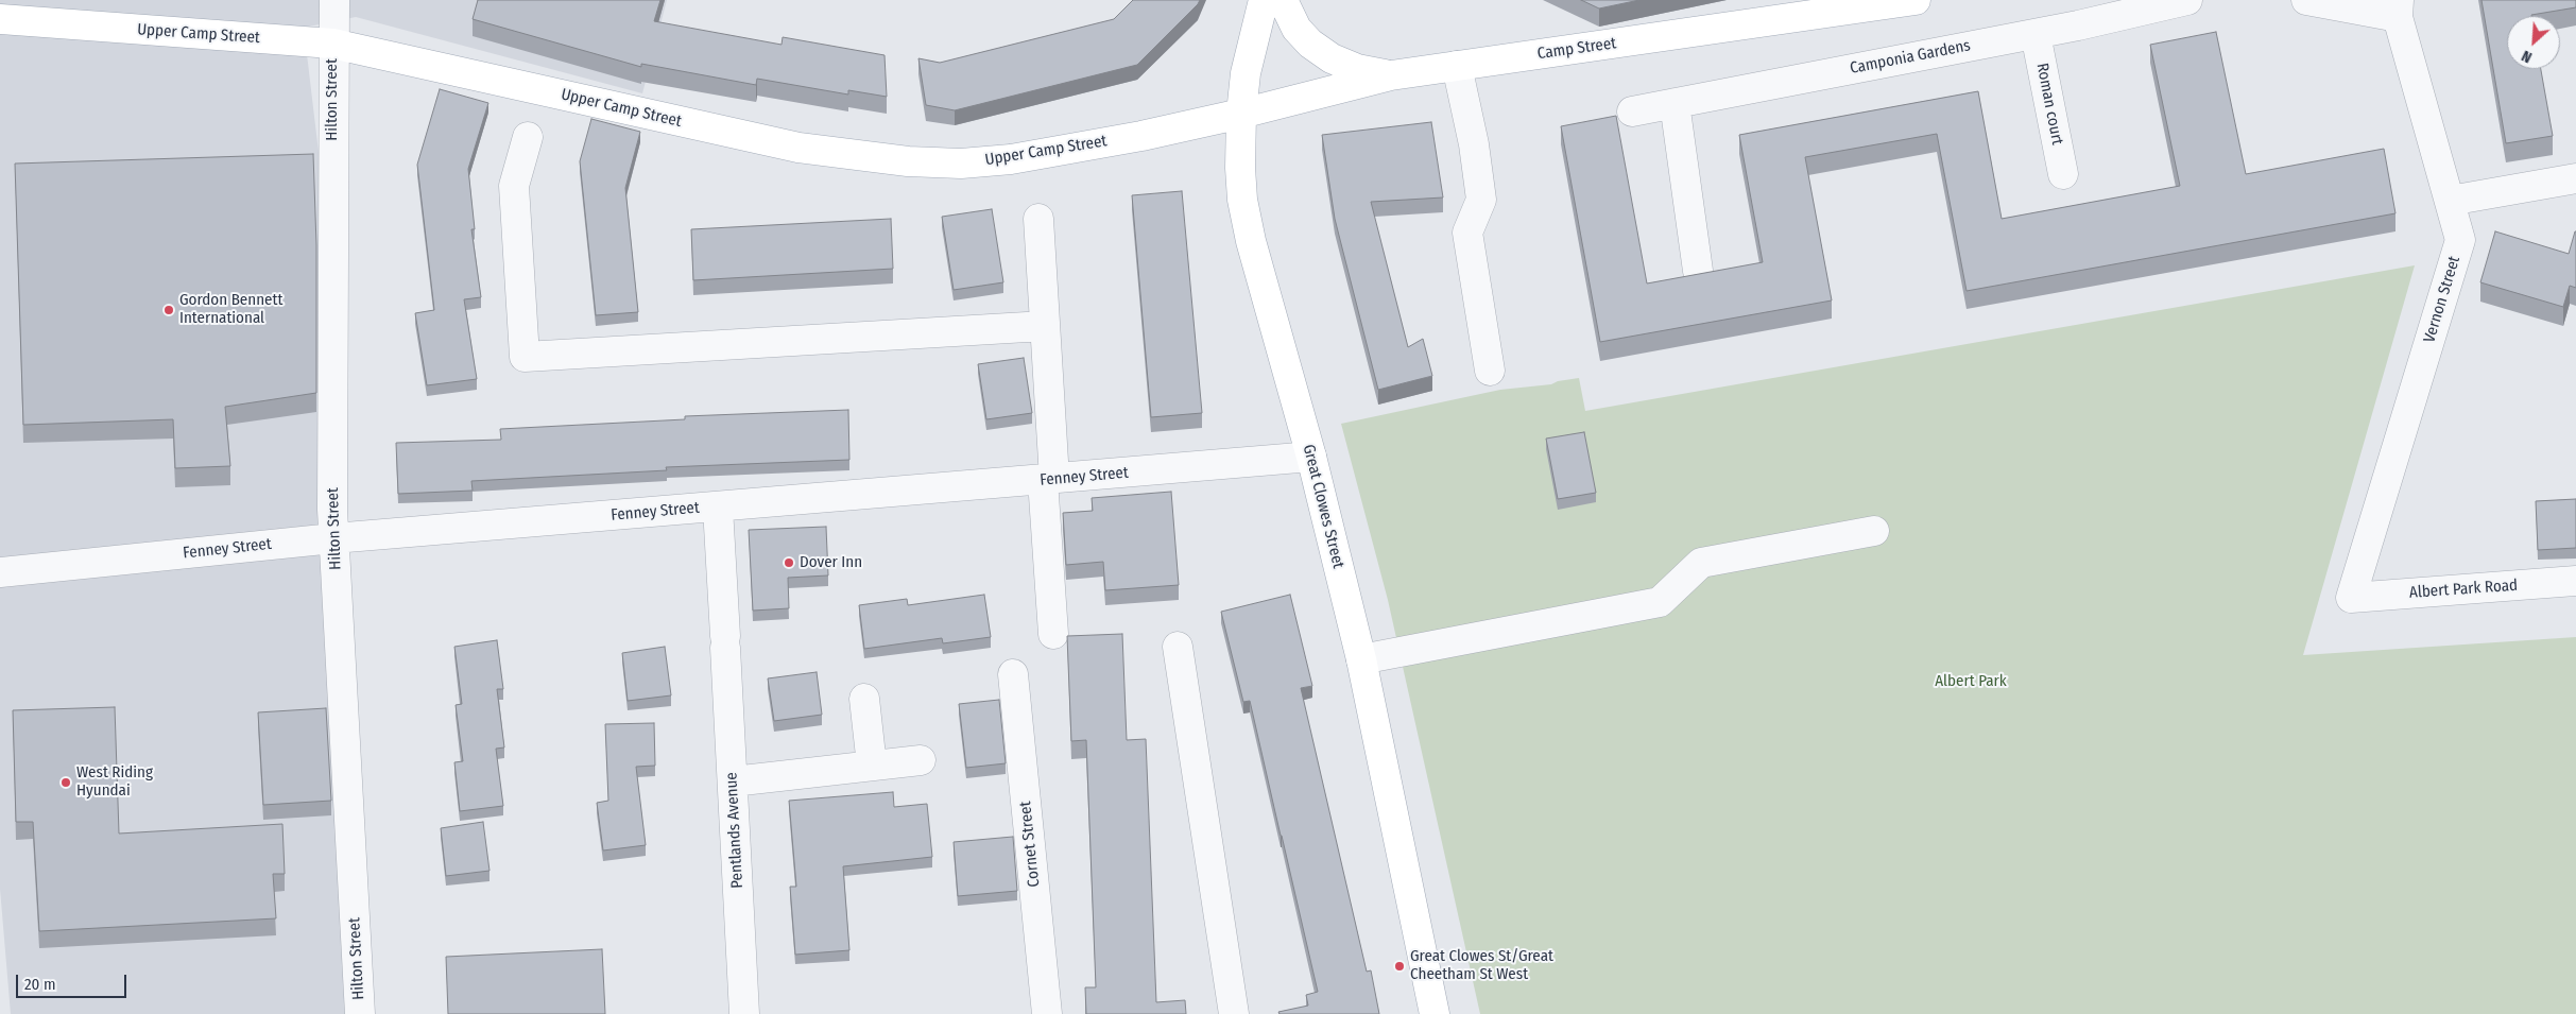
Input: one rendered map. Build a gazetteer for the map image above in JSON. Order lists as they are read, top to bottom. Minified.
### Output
{"streets":{"main road":["Upper Camp Street","Camp Street","Great Clowes Street"],"street":["Camponia Gardens","Hilton Street","Roman court","Vernon Street","Fenney Street","Albert Park Road","Pentlands Avenue","Cornet Street"]},"crossings":[["Upper Camp Street","Camp Street"],["Upper Camp Street","Hilton Street"],["Upper Camp Street","Great Clowes Street"],["Camp Street","Great Clowes Street"],["Camponia Gardens","Roman court"],["Hilton Street","Fenney Street"],["Vernon Street","Albert Park Road"],["Fenney Street","Great Clowes Street"],["Fenney Street","Pentlands Avenue"]],"parks":["Albert Park"],"places":["Gordon Bennett International","Dover Inn","West Riding Hyundai","Great Clowes St/Great Cheetham St West"],"scale_bar":"20 m","north":"bottom left"}
